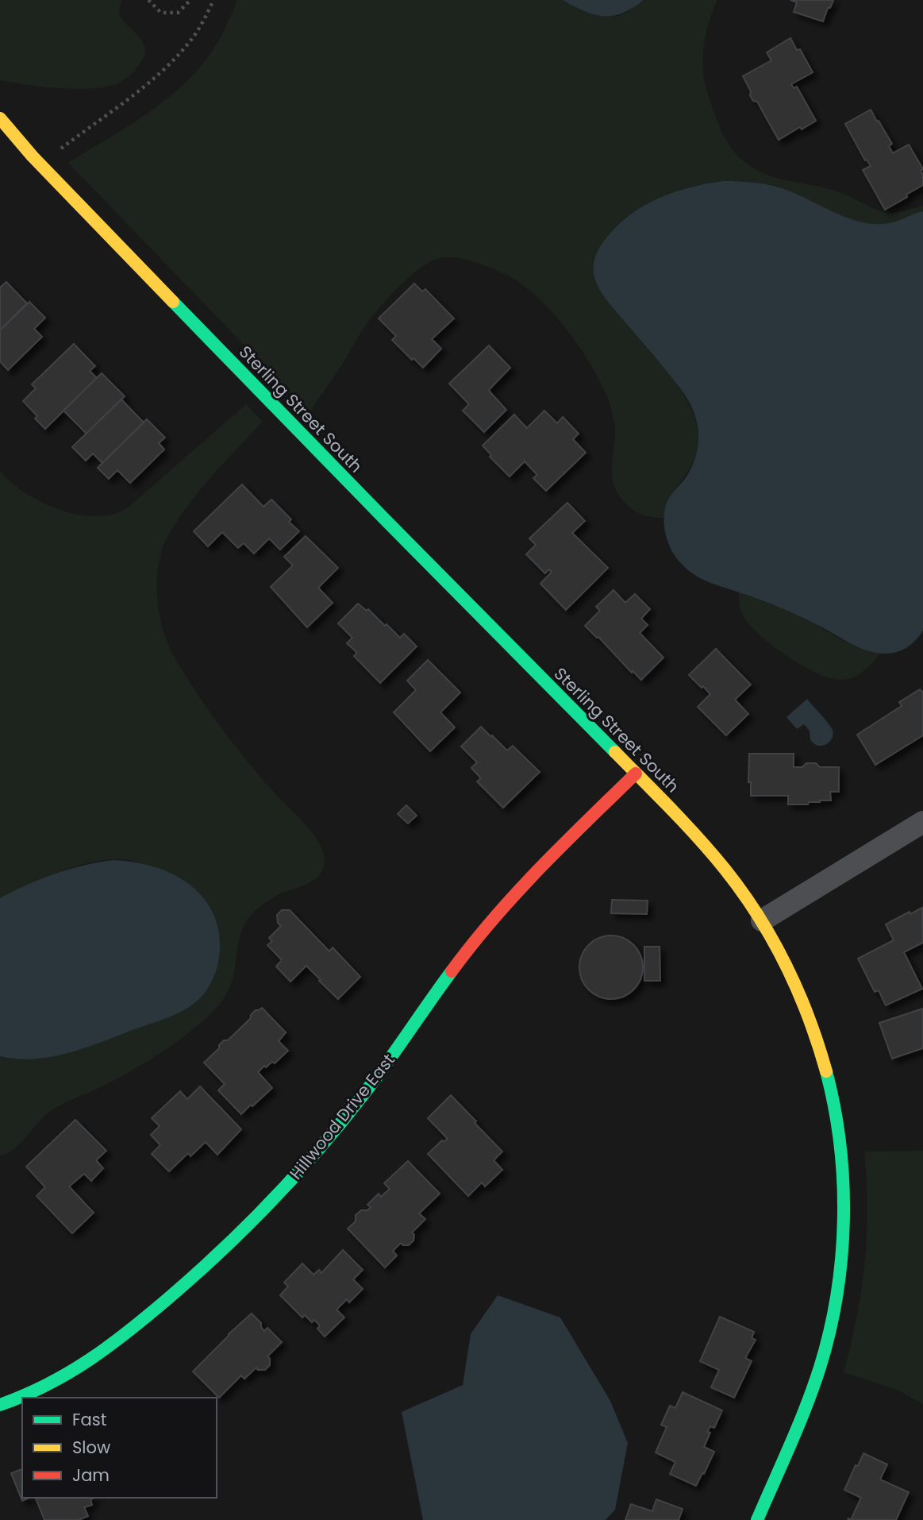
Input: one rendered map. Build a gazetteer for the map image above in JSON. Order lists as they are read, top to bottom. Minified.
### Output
{"streets":{"street":["Sterling Street South","Hillwood Drive East"]},"crossings":[["Sterling Street South","Hillwood Drive East"]],"legend":["Fast","Slow","Jam"]}
